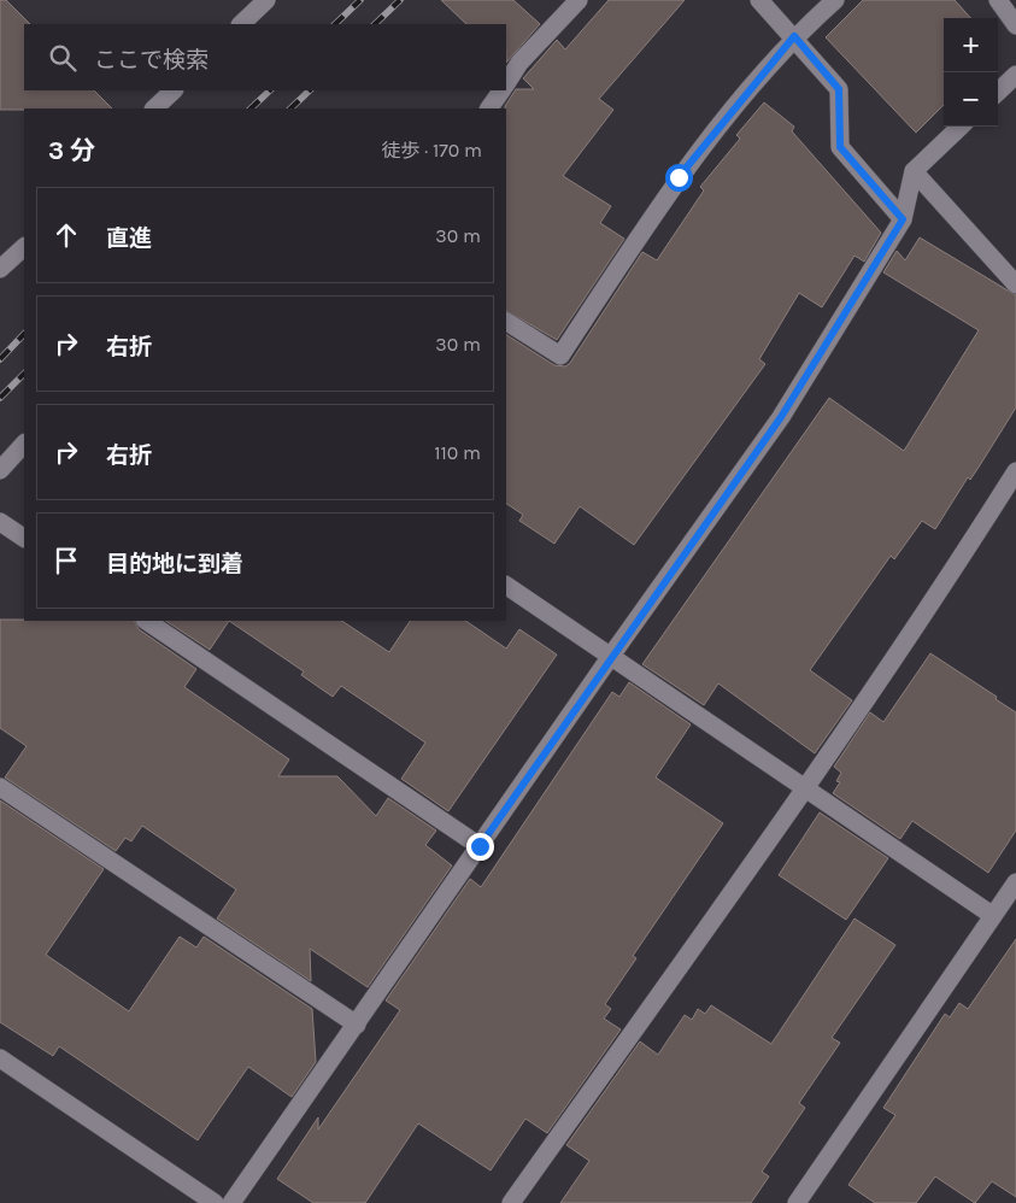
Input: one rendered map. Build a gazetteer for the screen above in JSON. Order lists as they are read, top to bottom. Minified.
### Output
{"page":{"map_buttons":["+","−"],"search":"ここで検索","heading":["3 分","徒歩 · 170 m"],"list":[["直進","30 m"],["右折","30 m"],["右折","110 m"],"目的地に到着"]}}
